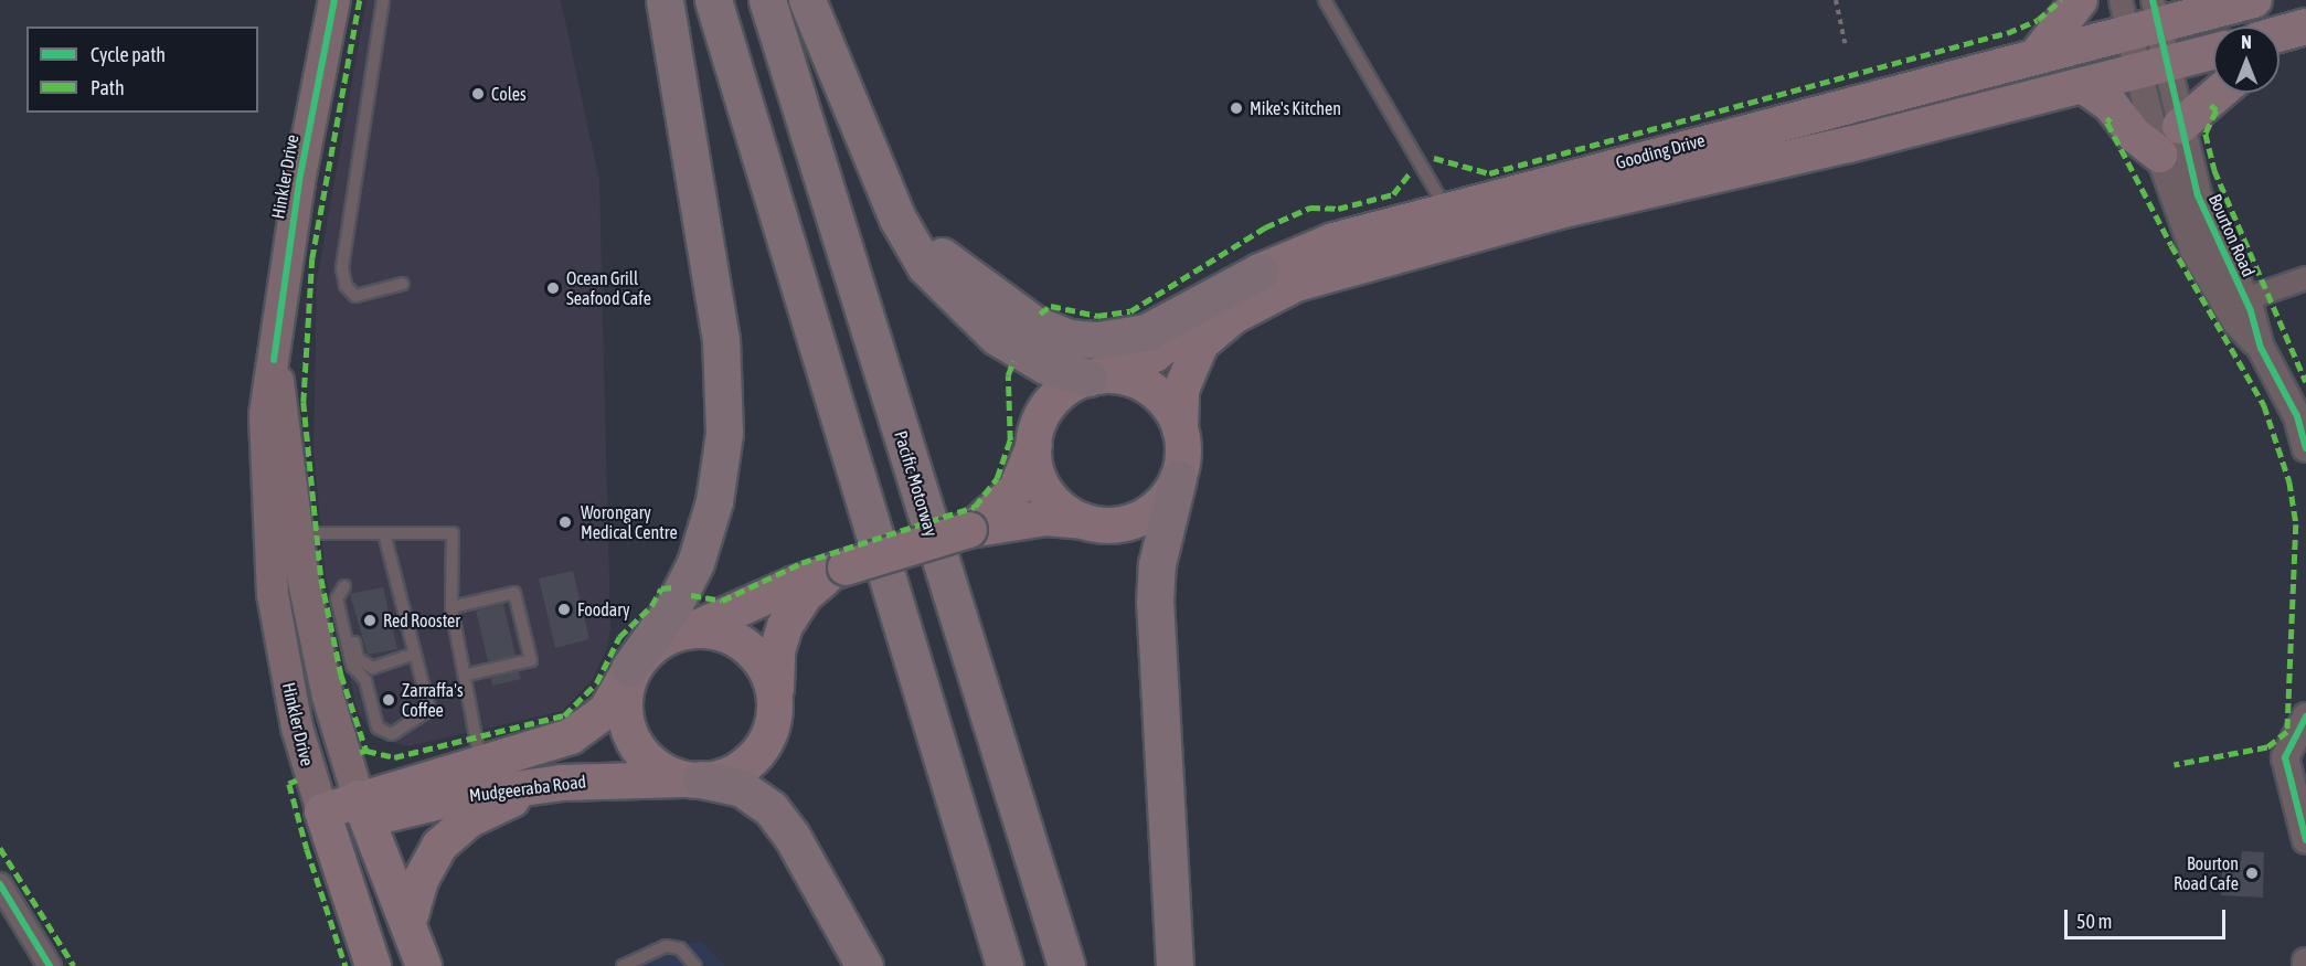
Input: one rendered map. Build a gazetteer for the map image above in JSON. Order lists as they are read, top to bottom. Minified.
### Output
{"streets":{"highway":["Pacific Motorway"],"main road":["Gooding Drive","Hinkler Drive","Mudgeeraba Road"],"street":["Bourton Road"]},"crossings":[["Gooding Drive","Bourton Road"],["Hinkler Drive","Mudgeeraba Road"]],"places":["Coles","Mike's Kitchen","Ocean Grill Seafood Cafe","Worongary Medical Centre","Foodary","Red Rooster","Zarraffa's Coffee","Bourton Road Cafe"],"legend":["Cycle path","Path"],"scale_bar":"50 m","north":"top"}
